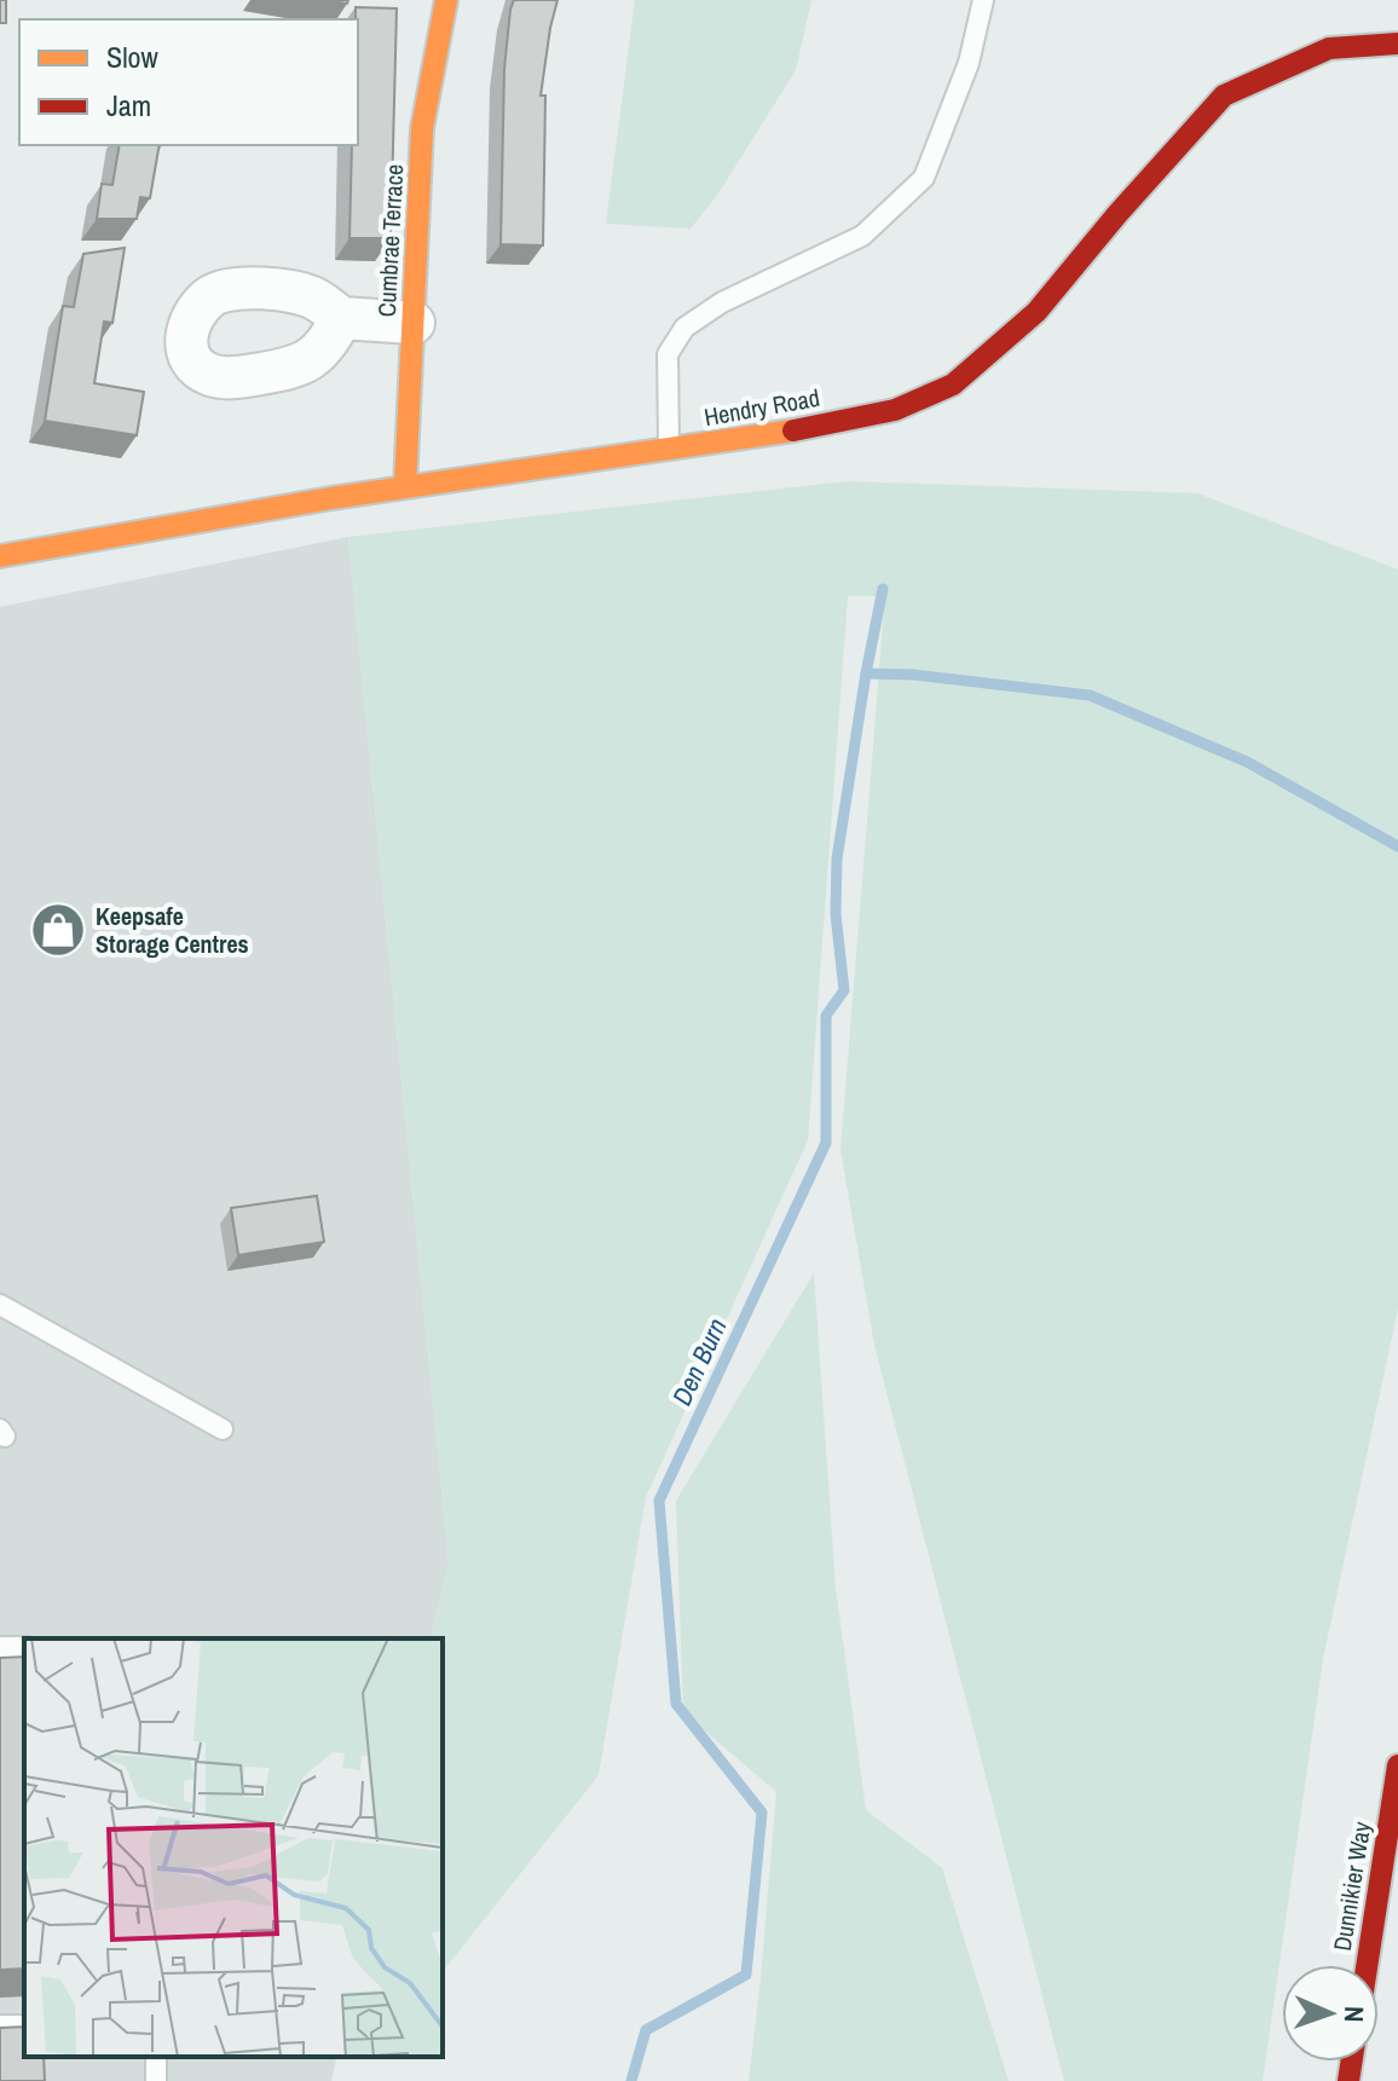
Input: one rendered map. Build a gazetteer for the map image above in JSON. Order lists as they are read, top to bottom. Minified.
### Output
{"streets":{"street":["Cumbrae Terrace","Hendry Road","Dunnikier Way"]},"crossings":[["Cumbrae Terrace","Hendry Road"]],"water":["Den Burn"],"places":{"shop":["Keepsafe Storage Centres"]},"legend":["Slow","Jam"],"north":"right"}
